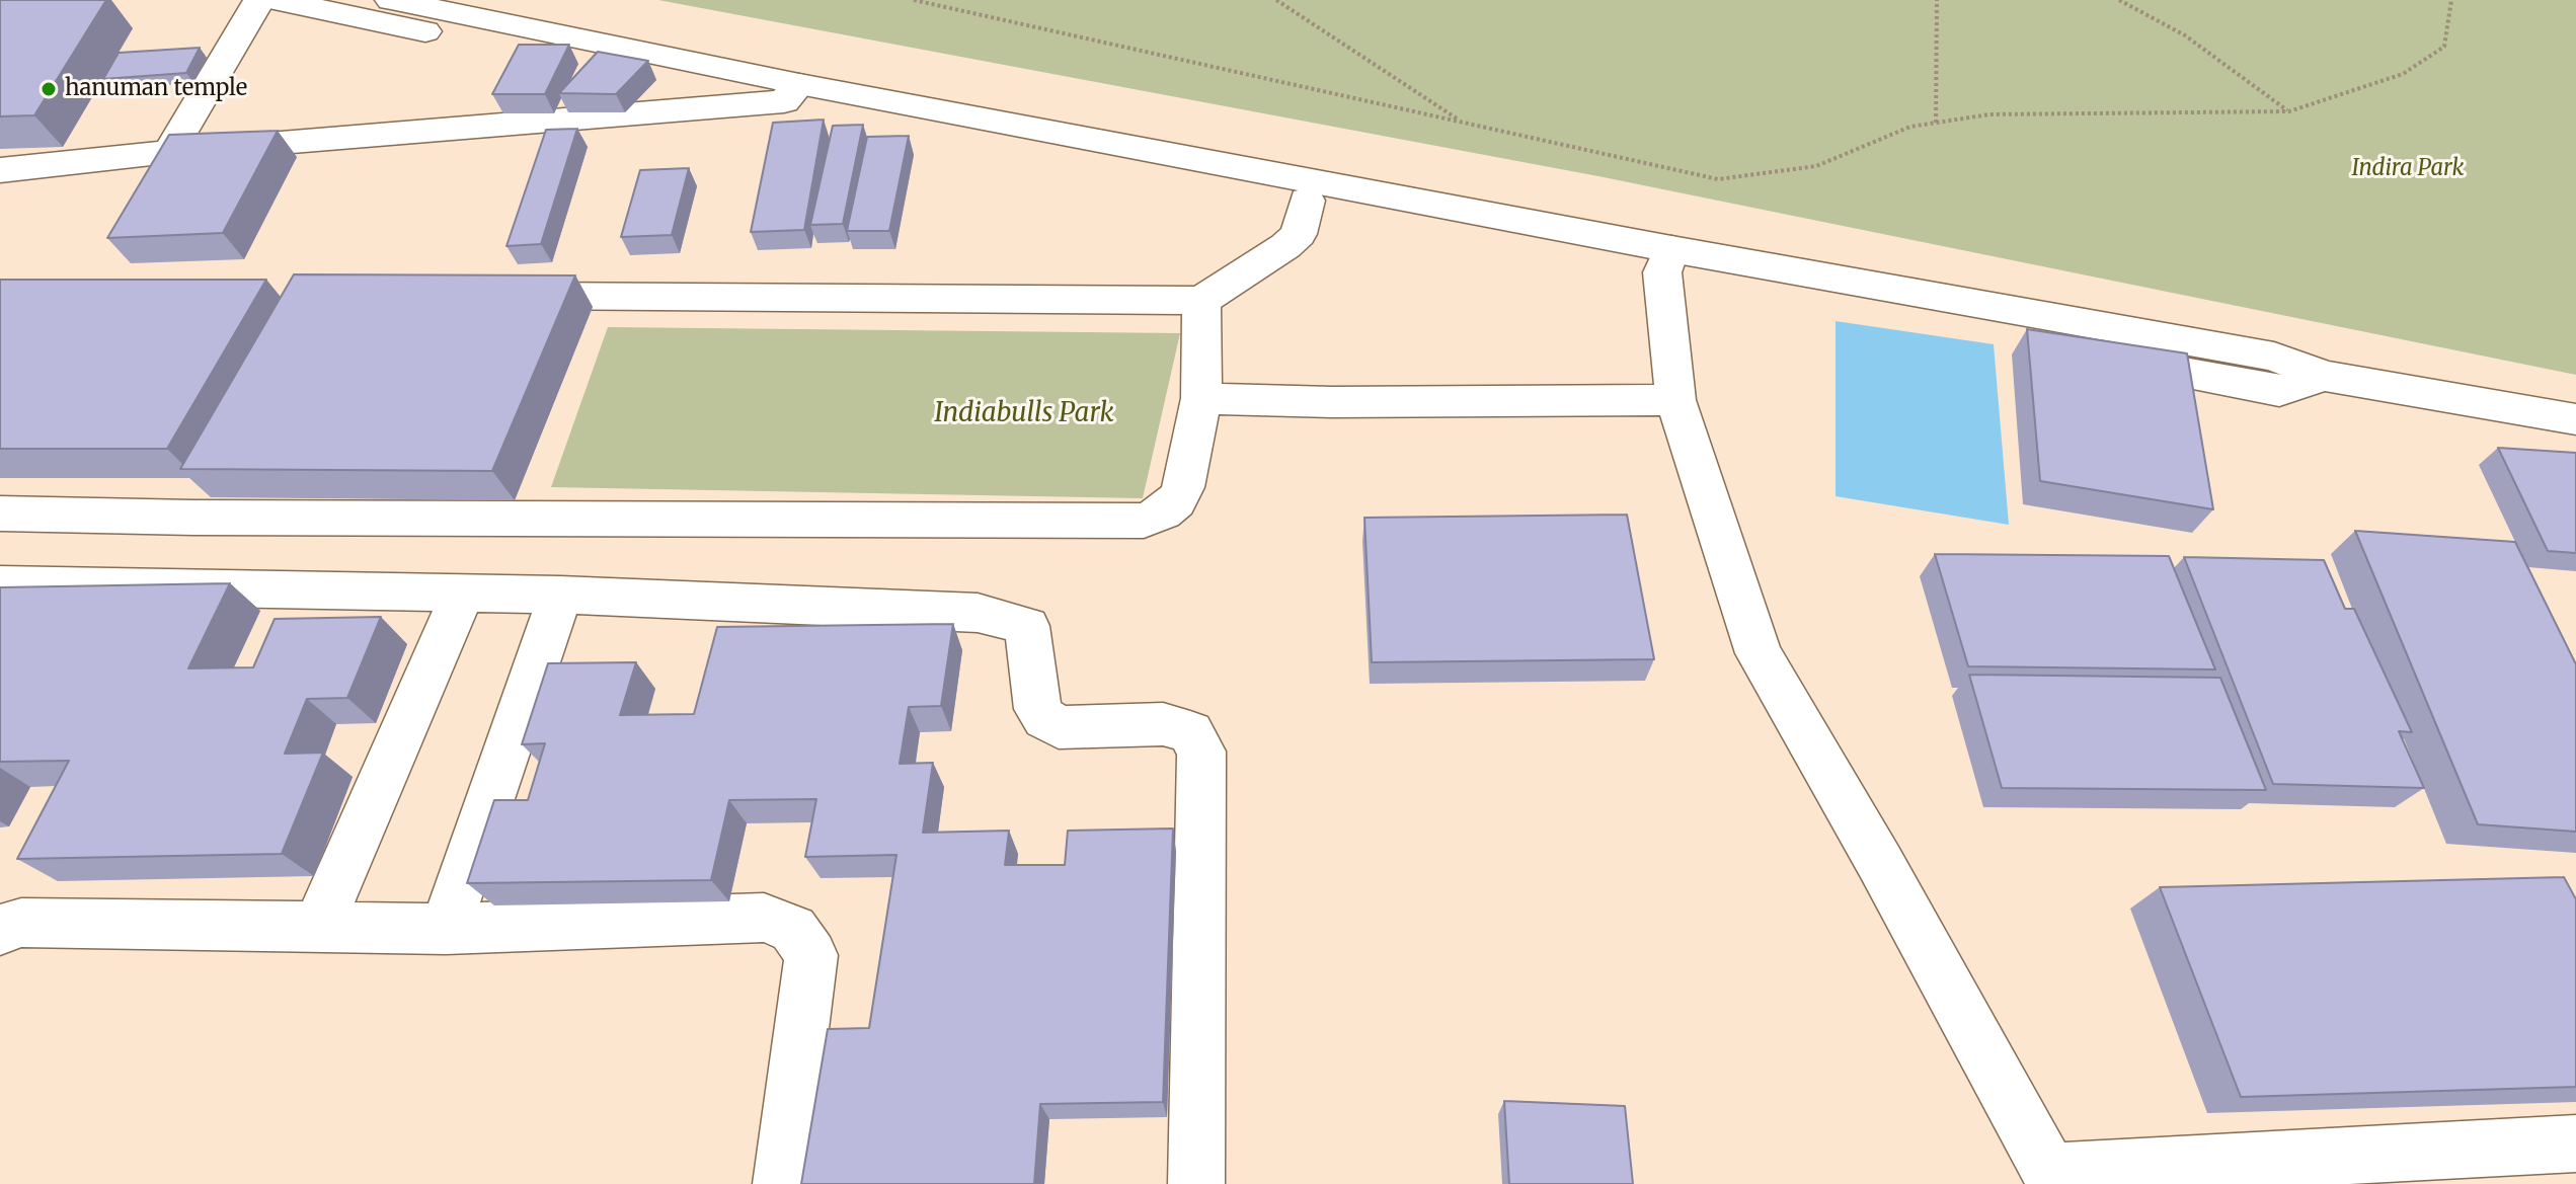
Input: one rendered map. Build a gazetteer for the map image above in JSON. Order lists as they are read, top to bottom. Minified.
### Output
{"parks":["Indira Park","Indiabulls Park"],"places":["hanuman temple"]}
